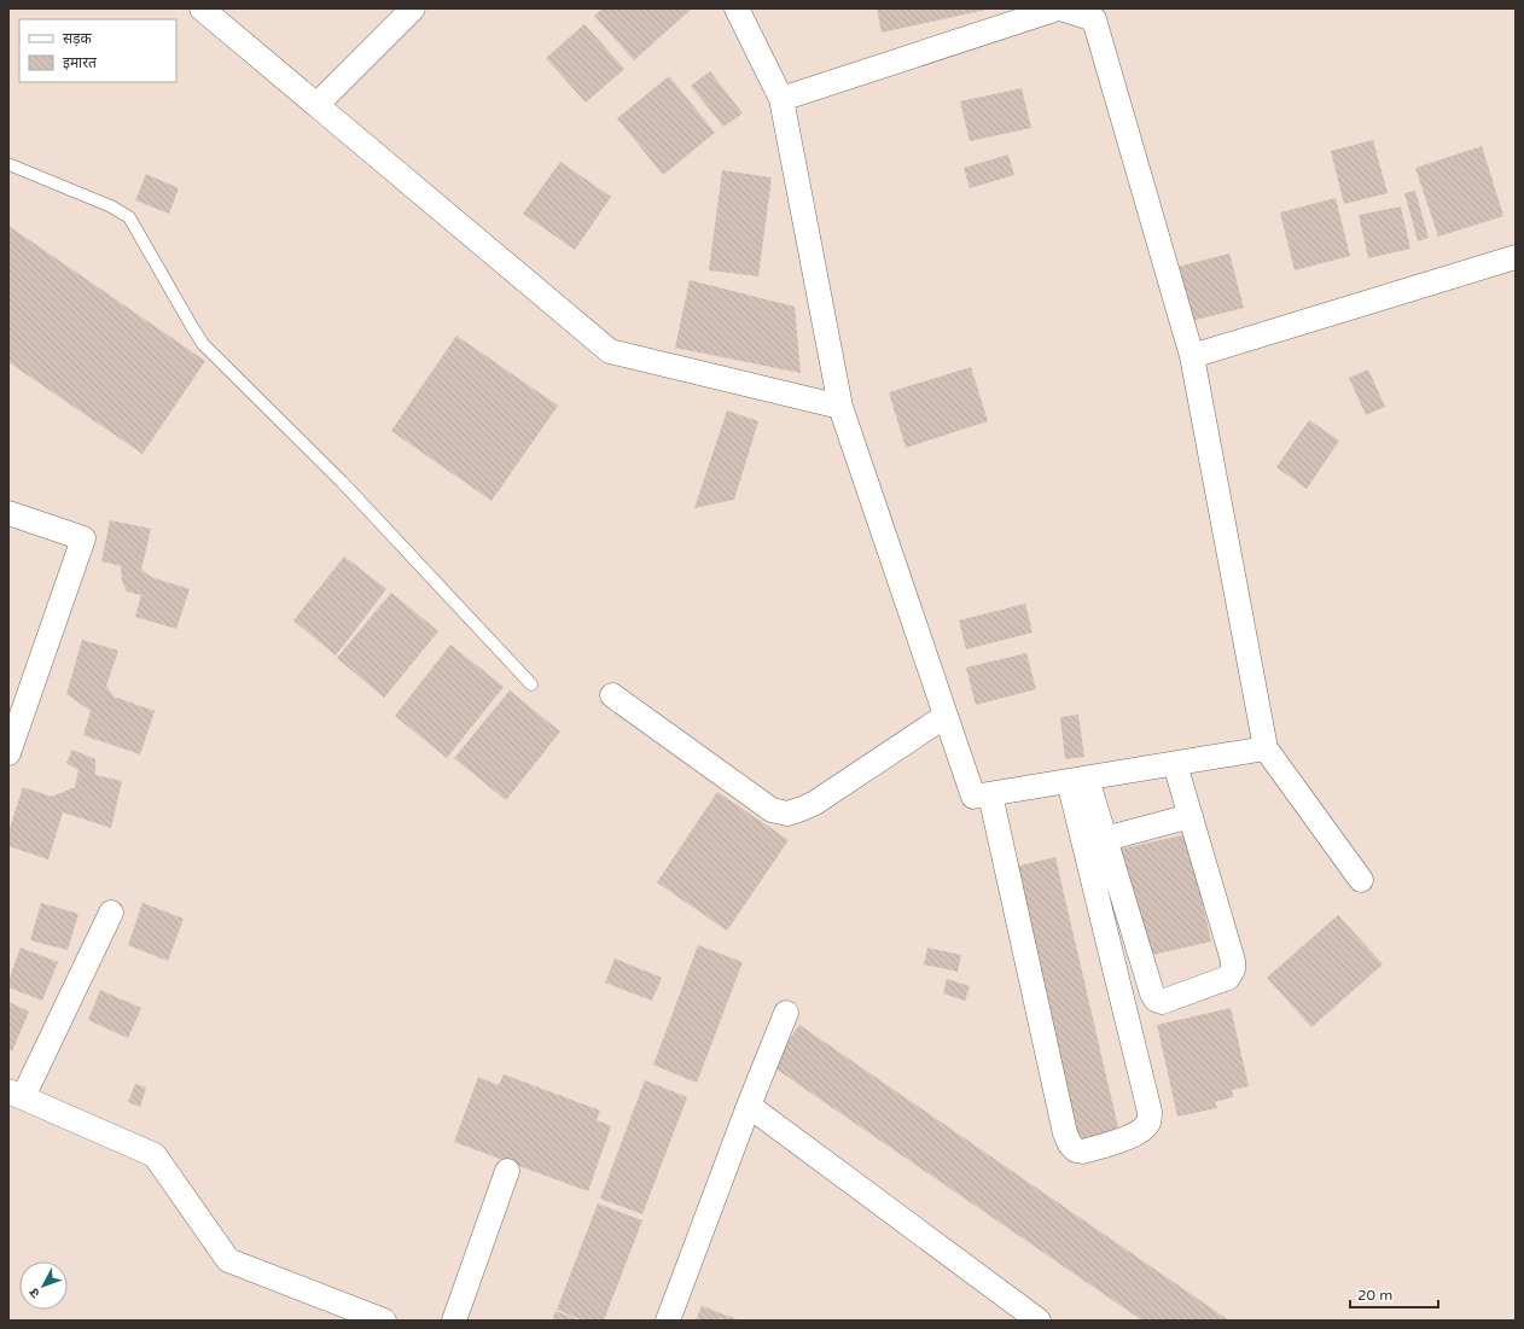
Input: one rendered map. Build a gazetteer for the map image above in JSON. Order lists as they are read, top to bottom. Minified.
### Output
{"legend":["सड़क","इमारत"],"scale_bar":"20 m","north":"bottom left"}
